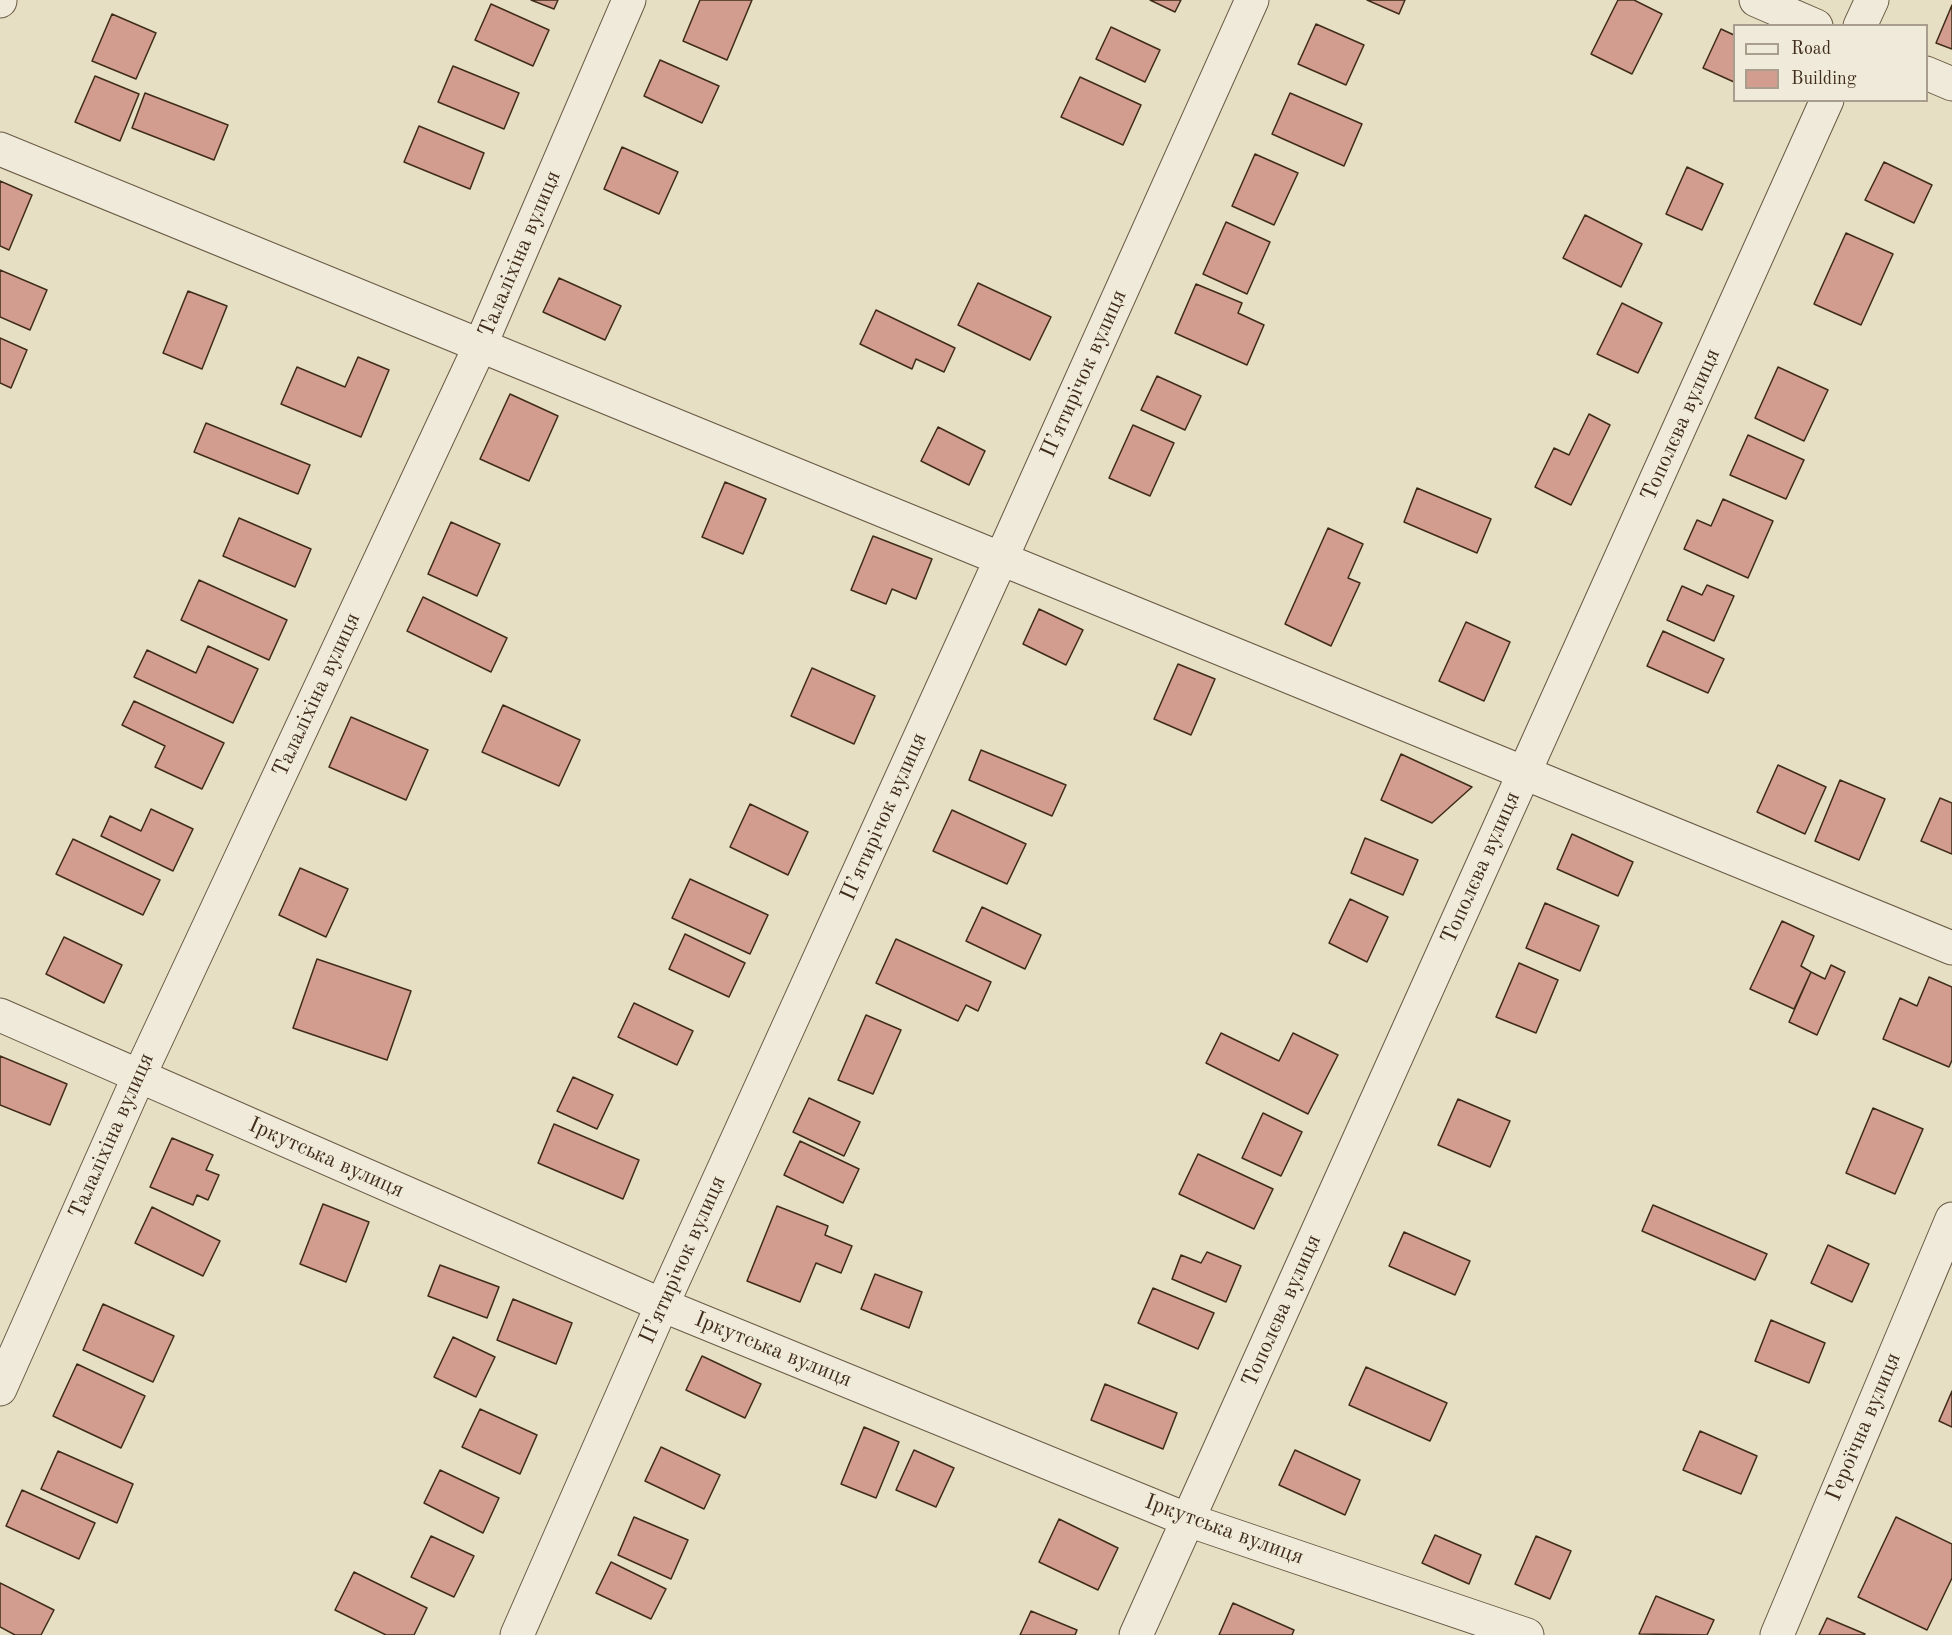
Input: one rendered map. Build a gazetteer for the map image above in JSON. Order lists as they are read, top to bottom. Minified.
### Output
{"streets":{"street":["Талаліхіна вулиця","П’ятирічок вулиця","Тополєва вулиця","Іркутська вулиця","Героїчна вулиця"]},"crossings":[["Талаліхіна вулиця","Іркутська вулиця"],["П’ятирічок вулиця","Іркутська вулиця"],["Тополєва вулиця","Іркутська вулиця"]],"legend":["Road","Building"]}
